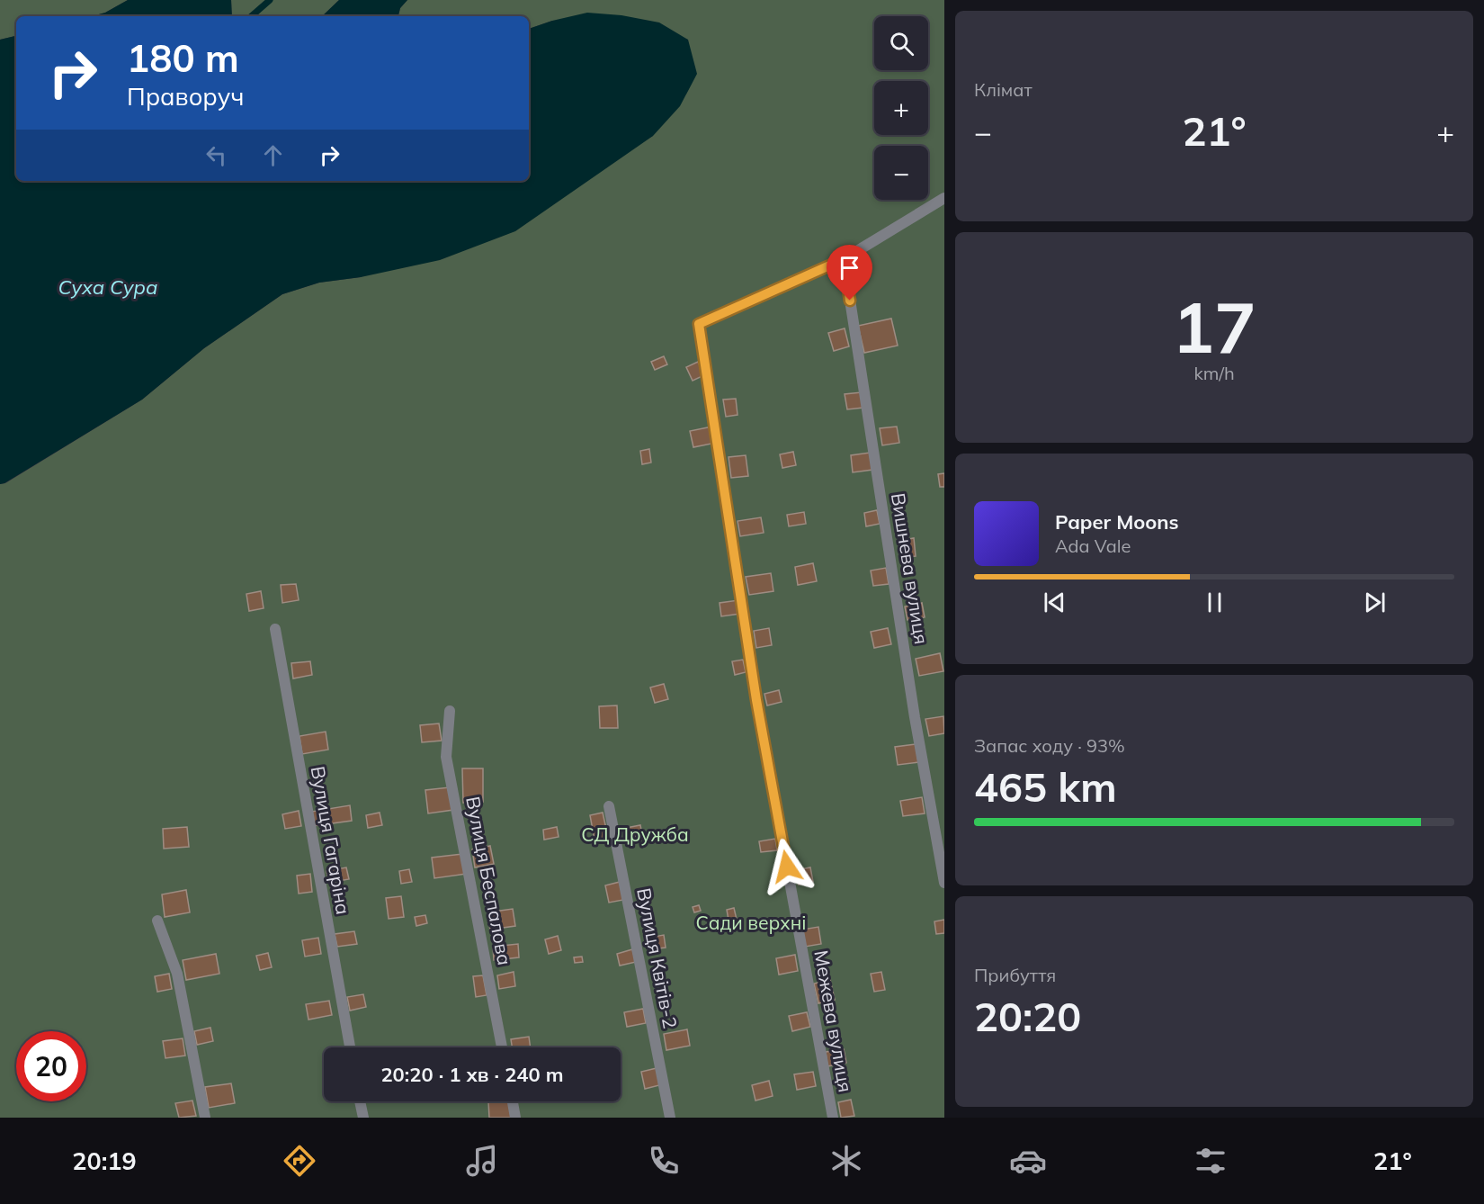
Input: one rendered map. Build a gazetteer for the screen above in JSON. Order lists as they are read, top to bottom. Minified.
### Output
{"streets":{"lane":["Вишнева вулиця","Вулиця Гагаріна","Вулиця Беспалова","Вулиця Квітів-2","Межева вулиця"]},"crossings":[["Вишнева вулиця","Межева вулиця"]],"water":["Суха Сура"],"parks":["СД Дружба","Сади верхні"],"page":{"tile":["Клімат",["17","km/h"],["Запас ходу · 93%","465 km"],["Прибуття","20:20"]],"map_buttons":["+","−"],"turn":["180 m","Праворуч"],"heat":["−","21°","+"],"song":["Paper Moons","Ada Vale"],"limit":"20","trip":"20:20 · 1 хв · 240 m","tabs":["20:19","21°"]}}
